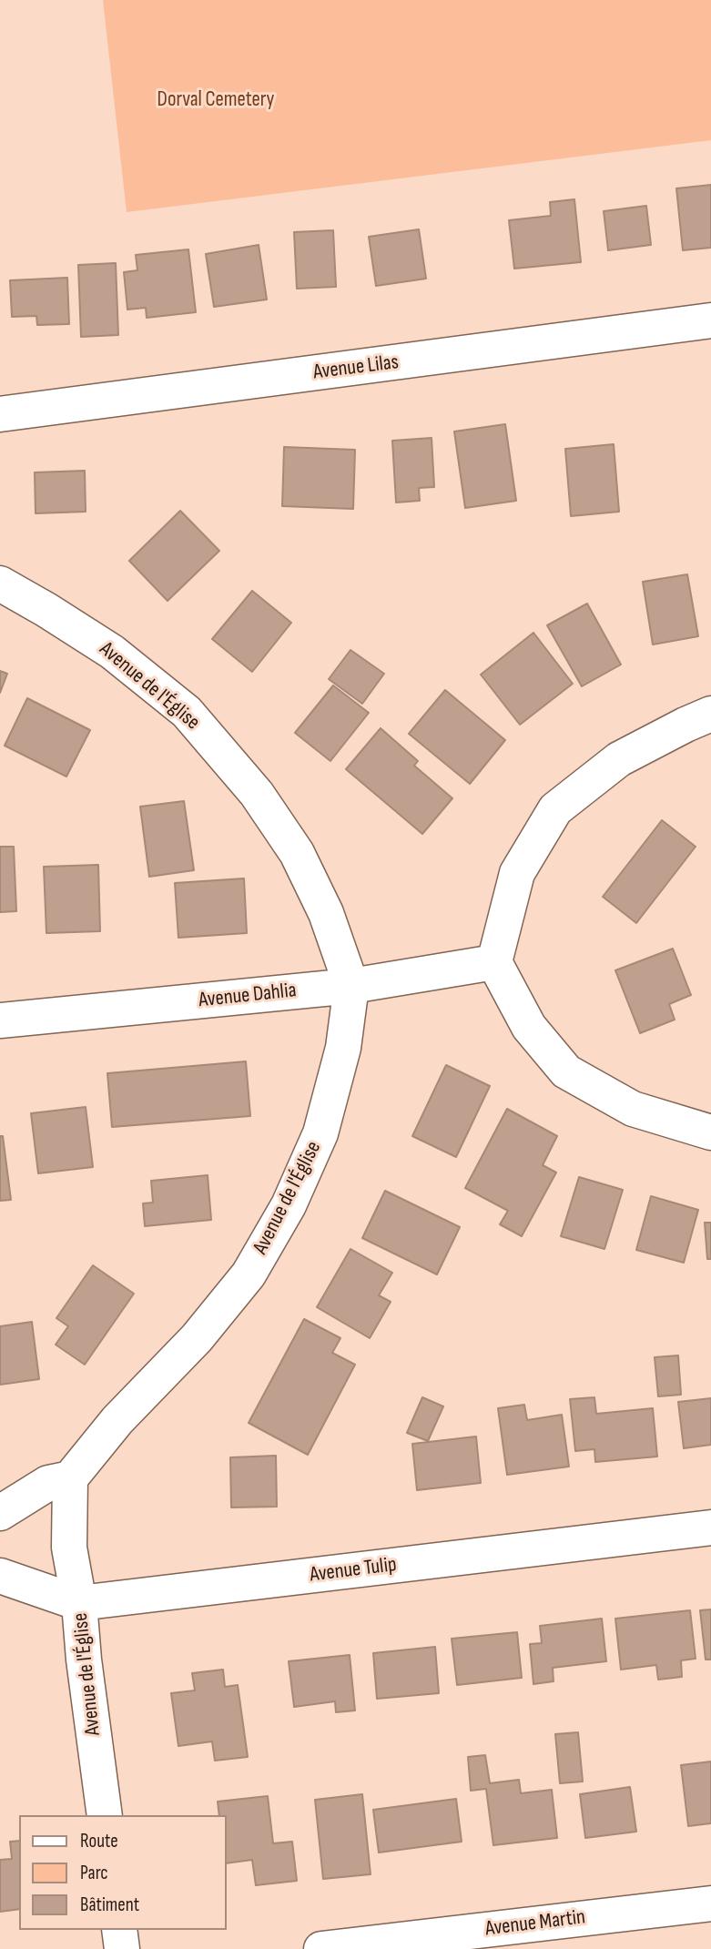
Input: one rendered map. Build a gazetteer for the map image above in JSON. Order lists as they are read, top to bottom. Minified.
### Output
{"streets":{"street":["Avenue Lilas","Avenue de l'Église","Avenue Dahlia","Avenue Tulip","Avenue Martin"]},"crossings":[["Avenue de l'Église","Avenue Dahlia"],["Avenue de l'Église","Avenue Tulip"]],"parks":["Dorval Cemetery"],"legend":["Route","Parc","Bâtiment"]}
